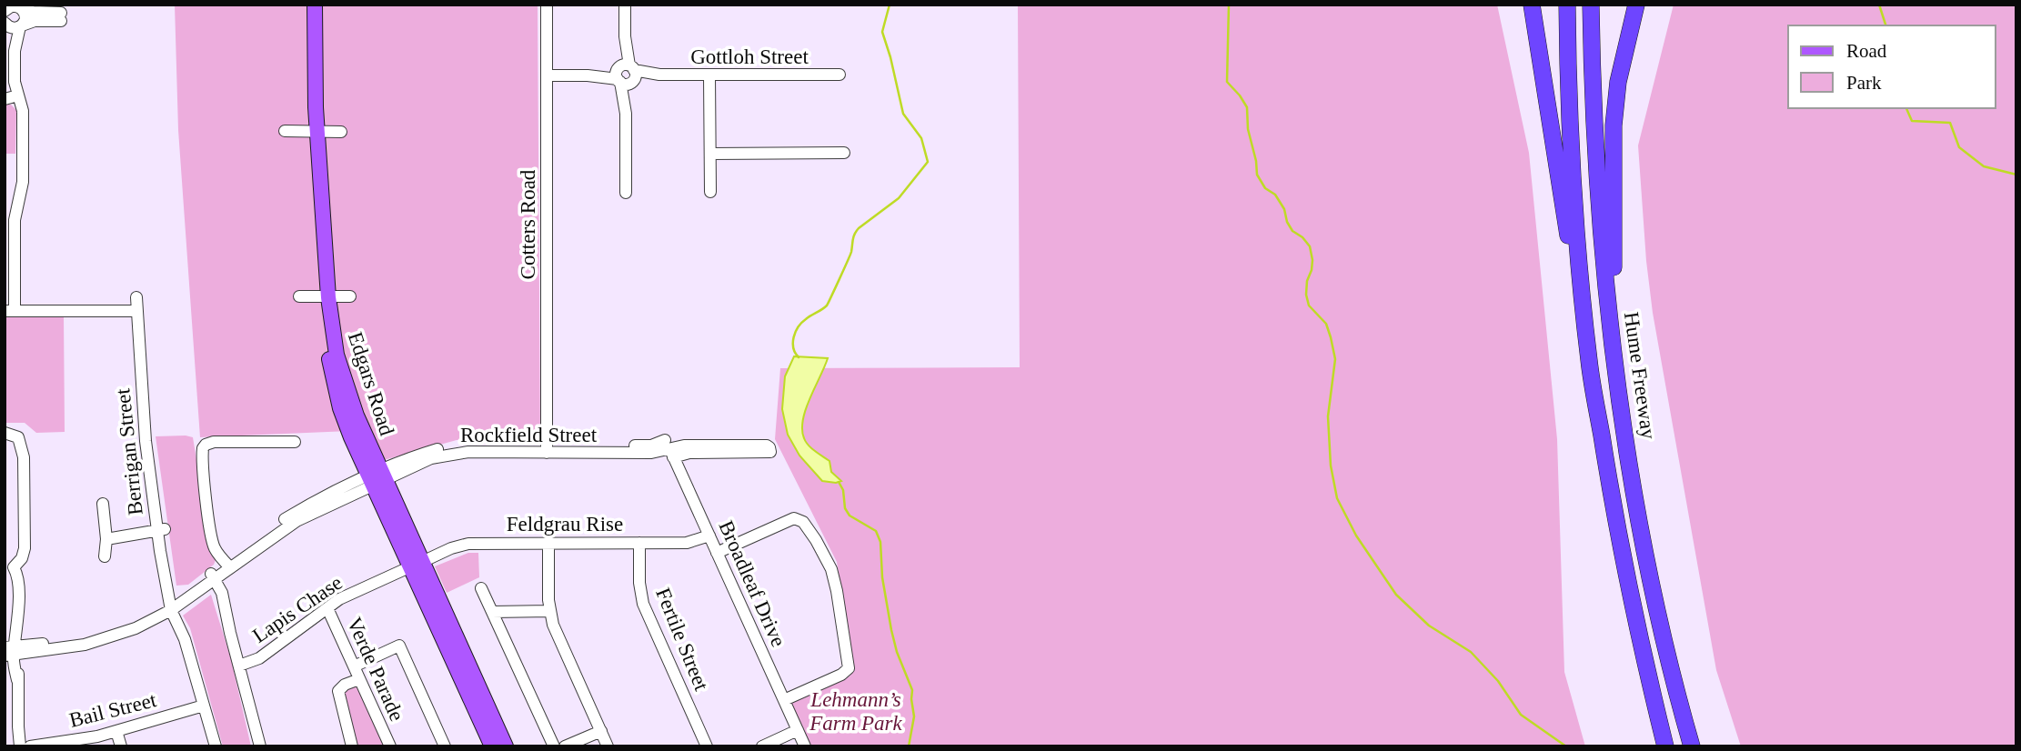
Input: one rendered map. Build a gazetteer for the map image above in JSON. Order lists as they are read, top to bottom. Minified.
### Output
{"streets":{"highway":["Hume Freeway"],"main road":["Edgars Road"],"street":["Gottloh Street","Cotters Road","Rockfield Street","Berrigan Street","Feldgrau Rise","Broadleaf Drive","Lapis Chase","Fertile Street","Verde Parade","Bail Street"]},"crossings":[["Gottloh Street","Cotters Road"],["Cotters Road","Rockfield Street"],["Edgars Road","Rockfield Street"],["Edgars Road","Feldgrau Rise"],["Edgars Road","Lapis Chase"],["Rockfield Street","Berrigan Street"],["Rockfield Street","Broadleaf Drive"],["Berrigan Street","Bail Street"],["Feldgrau Rise","Broadleaf Drive"],["Feldgrau Rise","Lapis Chase"],["Feldgrau Rise","Fertile Street"],["Lapis Chase","Verde Parade"]],"parks":["Lehmann’s Farm Park"],"legend":["Road","Park"]}
